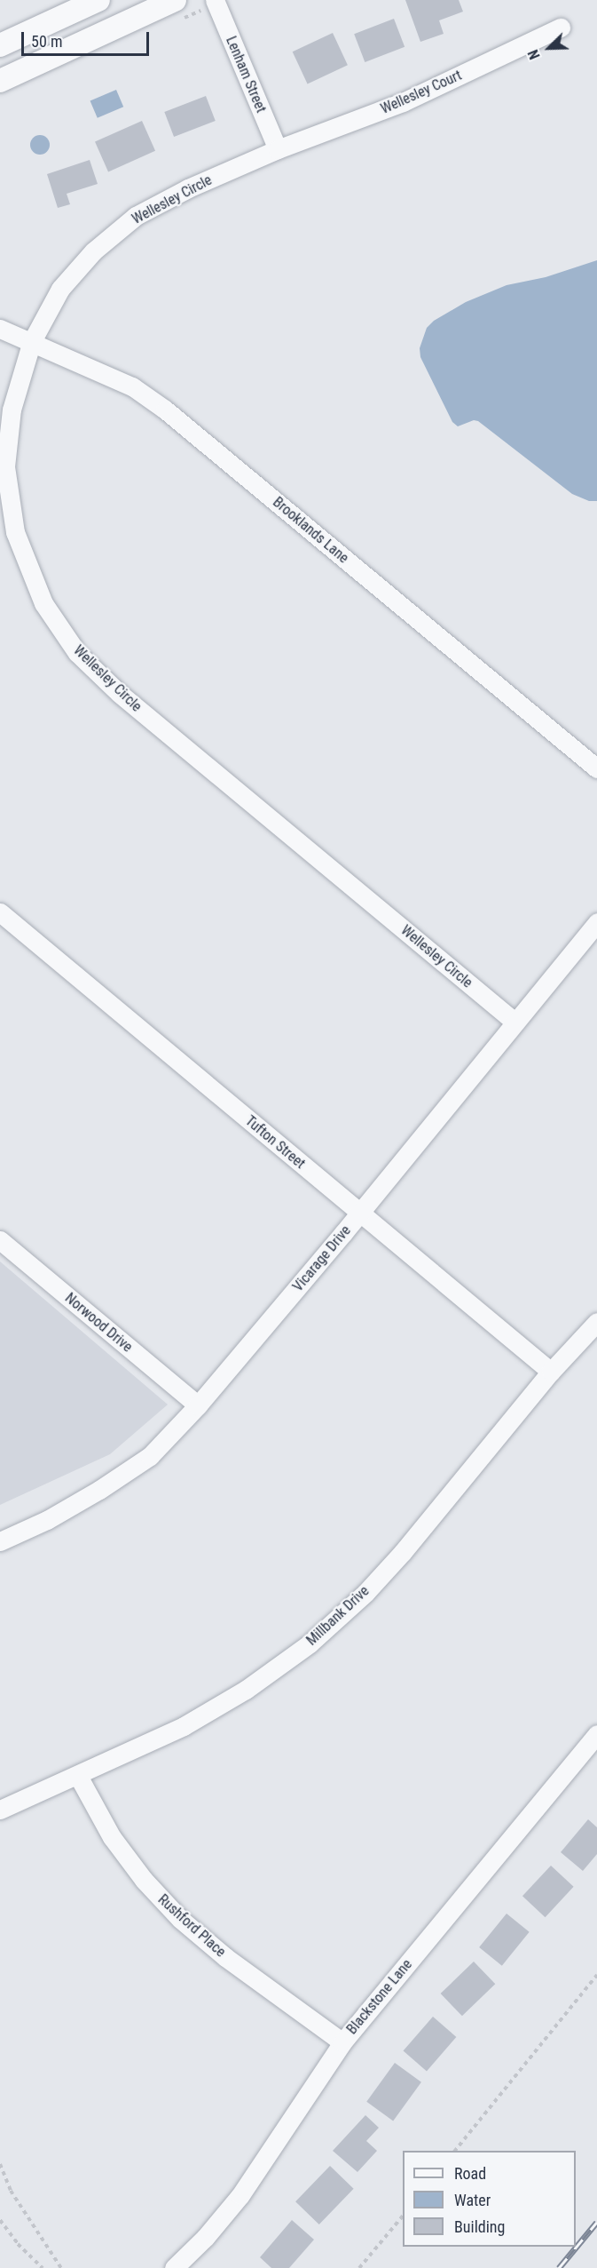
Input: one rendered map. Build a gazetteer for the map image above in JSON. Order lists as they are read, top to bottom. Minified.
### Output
{"streets":{"street":["Lenham Street","Wellesley Court","Wellesley Circle","Brooklands Lane","Tufton Street","Vicarage Drive","Norwood Drive","Millbank Drive","Rushford Place","Blackstone Lane"]},"crossings":[["Lenham Street","Wellesley Court"],["Lenham Street","Wellesley Circle"],["Wellesley Court","Wellesley Circle"],["Wellesley Circle","Brooklands Lane"],["Wellesley Circle","Vicarage Drive"],["Tufton Street","Vicarage Drive"],["Tufton Street","Millbank Drive"],["Vicarage Drive","Norwood Drive"],["Millbank Drive","Rushford Place"],["Rushford Place","Blackstone Lane"]],"legend":["Road","Water","Building"],"scale_bar":"50 m","north":"bottom left"}
